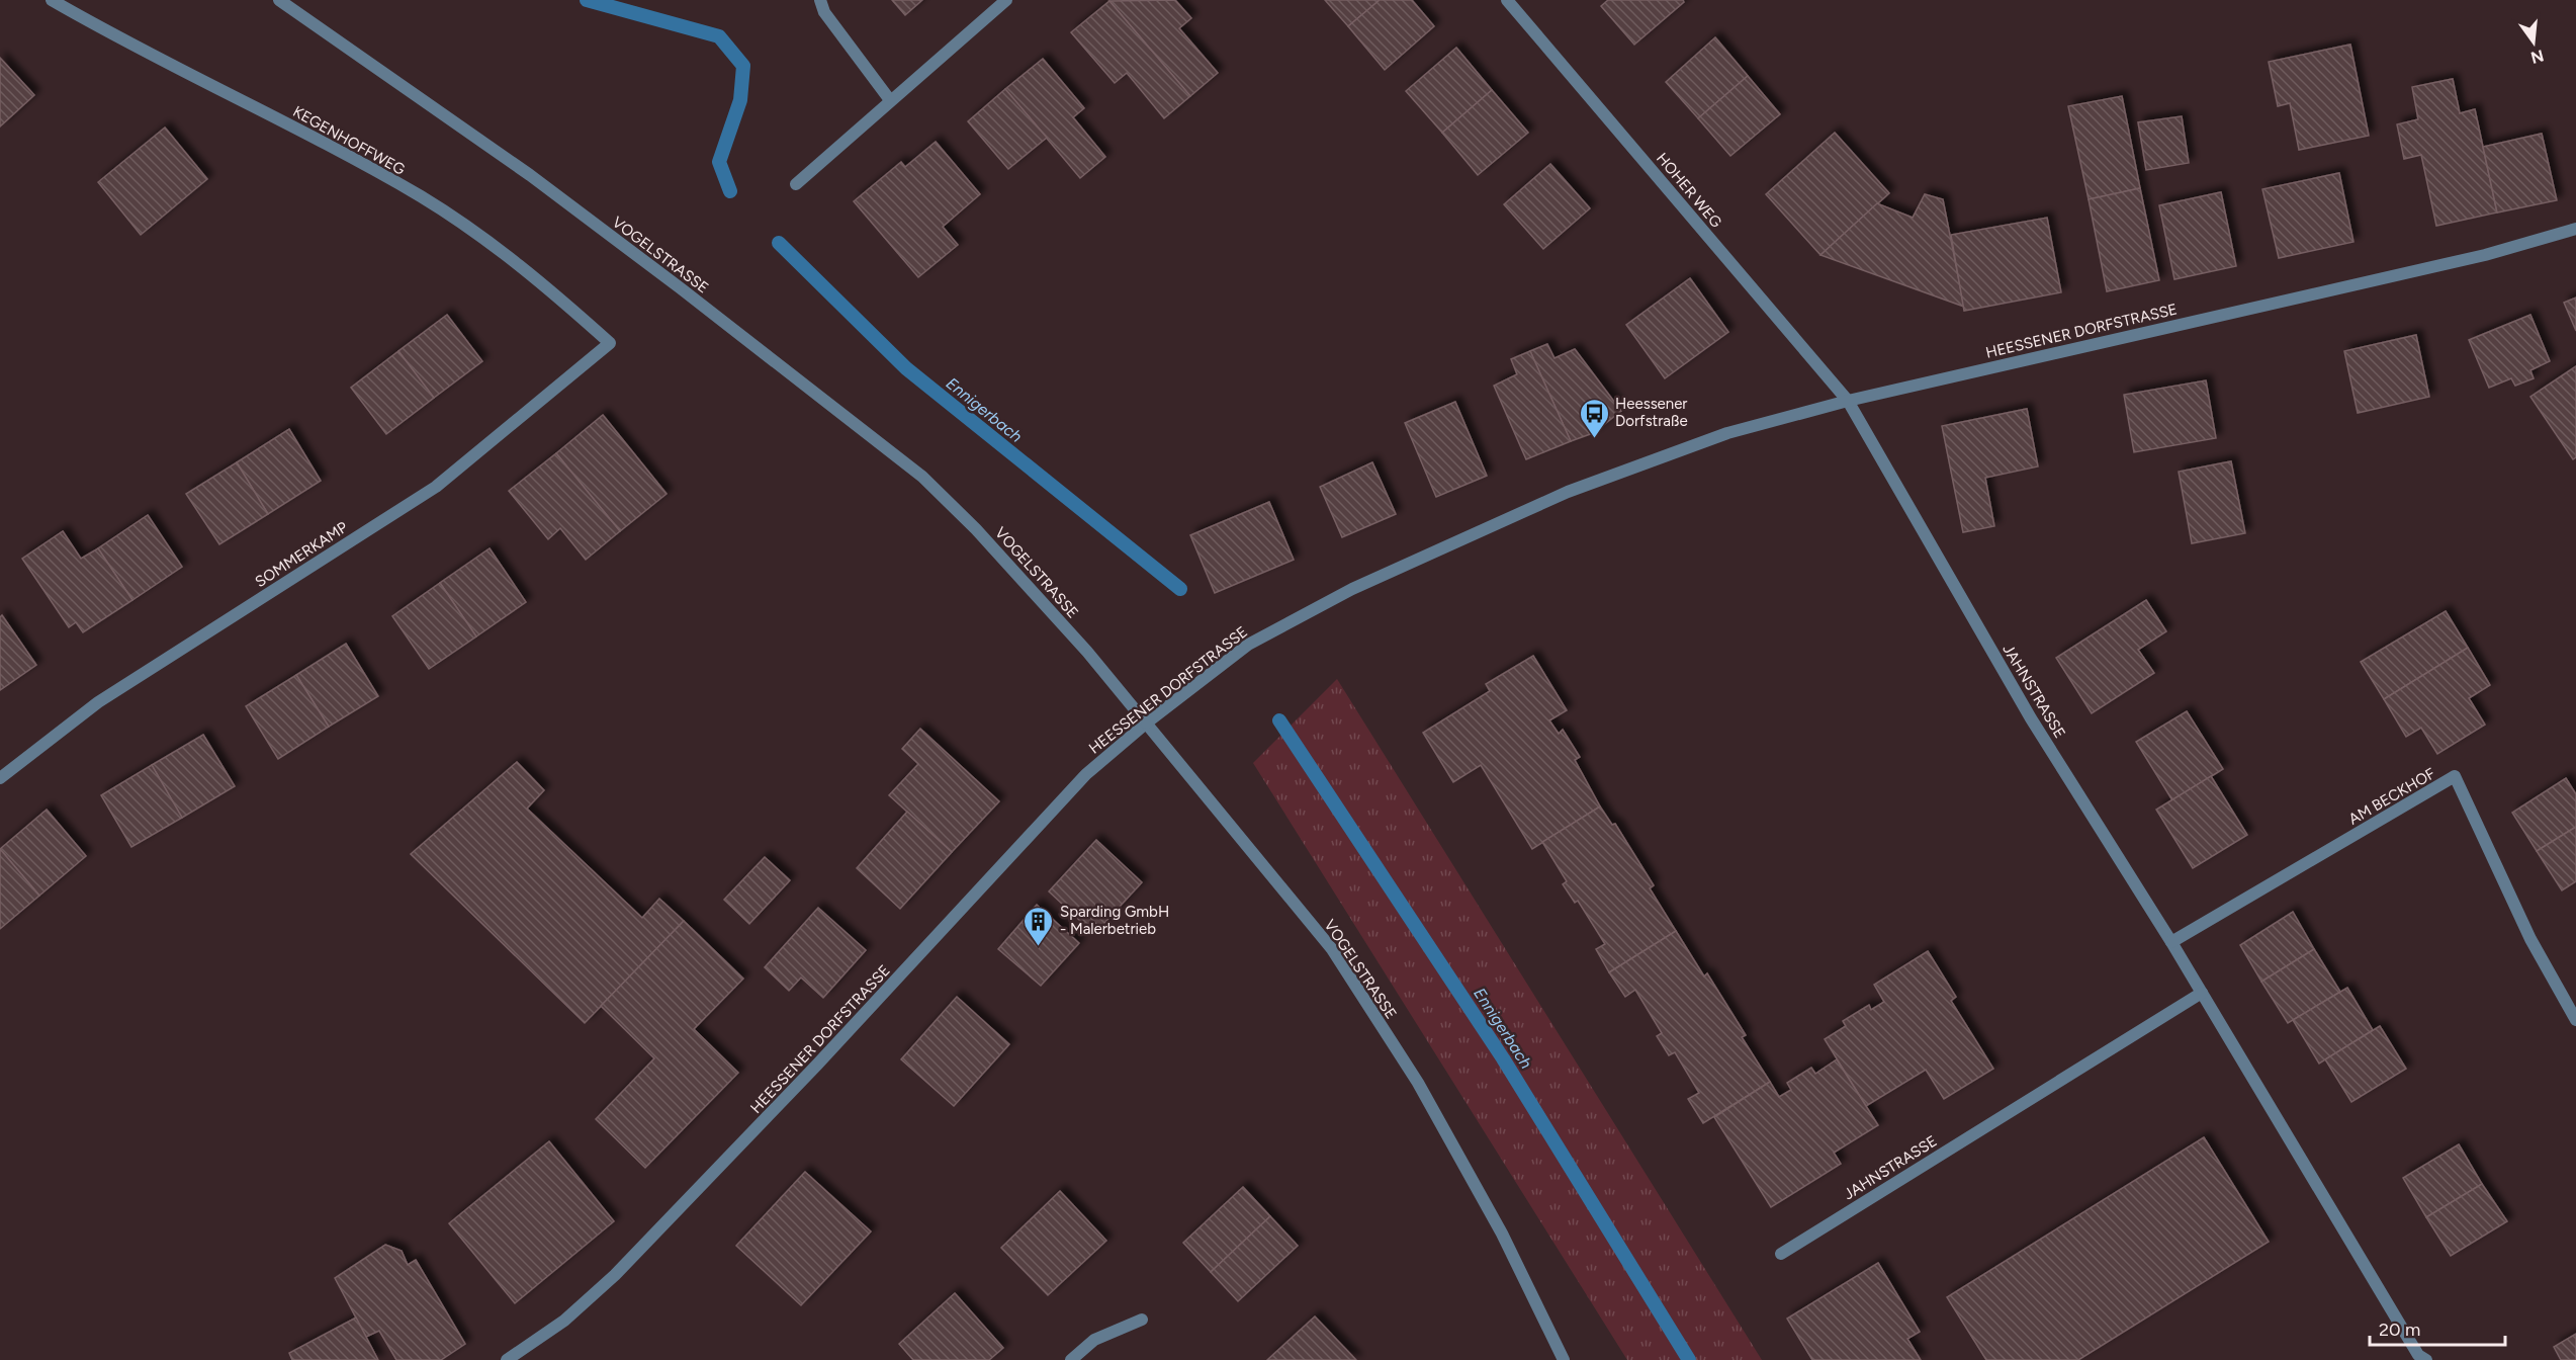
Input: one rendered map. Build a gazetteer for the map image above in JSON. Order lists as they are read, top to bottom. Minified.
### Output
{"streets":{"street":["KEGENHOFFWEG","HOHER WEG","VOGELSTRASSE","HEESSENER DORFSTRASSE","SOMMERKAMP","JAHNSTRASSE","AM BECKHOF"]},"crossings":[["KEGENHOFFWEG","SOMMERKAMP"],["HOHER WEG","HEESSENER DORFSTRASSE"],["HOHER WEG","JAHNSTRASSE"],["VOGELSTRASSE","HEESSENER DORFSTRASSE"],["HEESSENER DORFSTRASSE","JAHNSTRASSE"],["JAHNSTRASSE","AM BECKHOF"]],"water":["Ennigerbach"],"places":{"bus stop":["Heessener Dorfstraße"],"building":["Sparding GmbH - Malerbetrieb"]},"scale_bar":"20 m","north":"bottom"}
